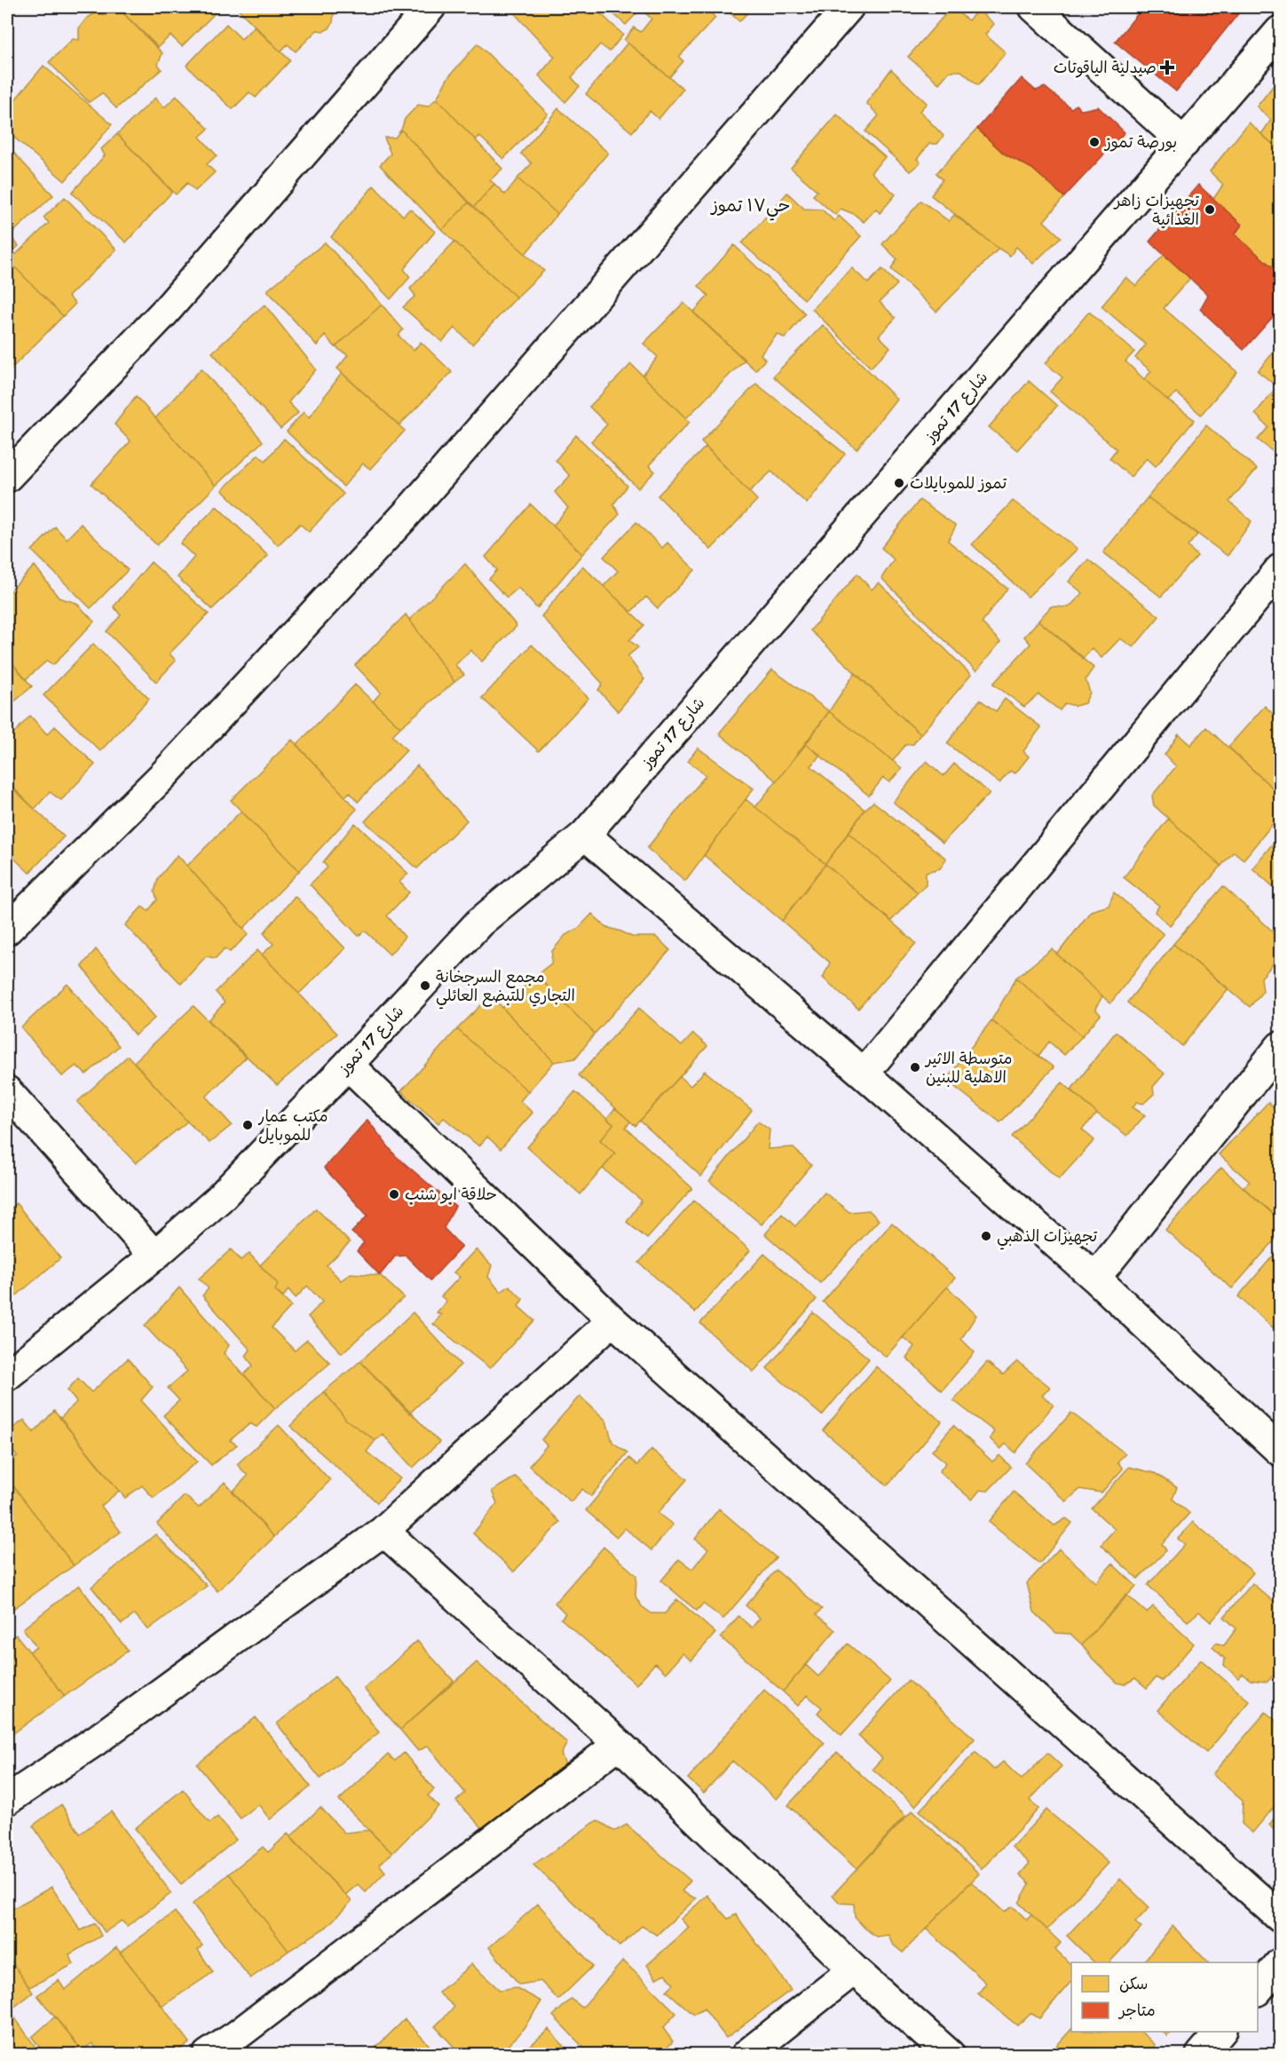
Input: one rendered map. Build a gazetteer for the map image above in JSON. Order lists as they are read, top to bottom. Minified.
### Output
{"streets":{"street":["شارع 17 تموز"]},"districts":["حي۱۷ تموز"],"places":{"health":["صيدلية الياقوتات"],"other":["بورصة تموز","تجهيزات زاهر الغذائية","تموز للموبايلات","مجمع السرجخانة التجاري للتبضع العائلي","متوسطة الاثير الاهلية للبنين","مكتب عمار للموبايل","حلاقة ابو شنب","تجهيزات الذهبي"]},"legend":["سكن","متاجر"]}
